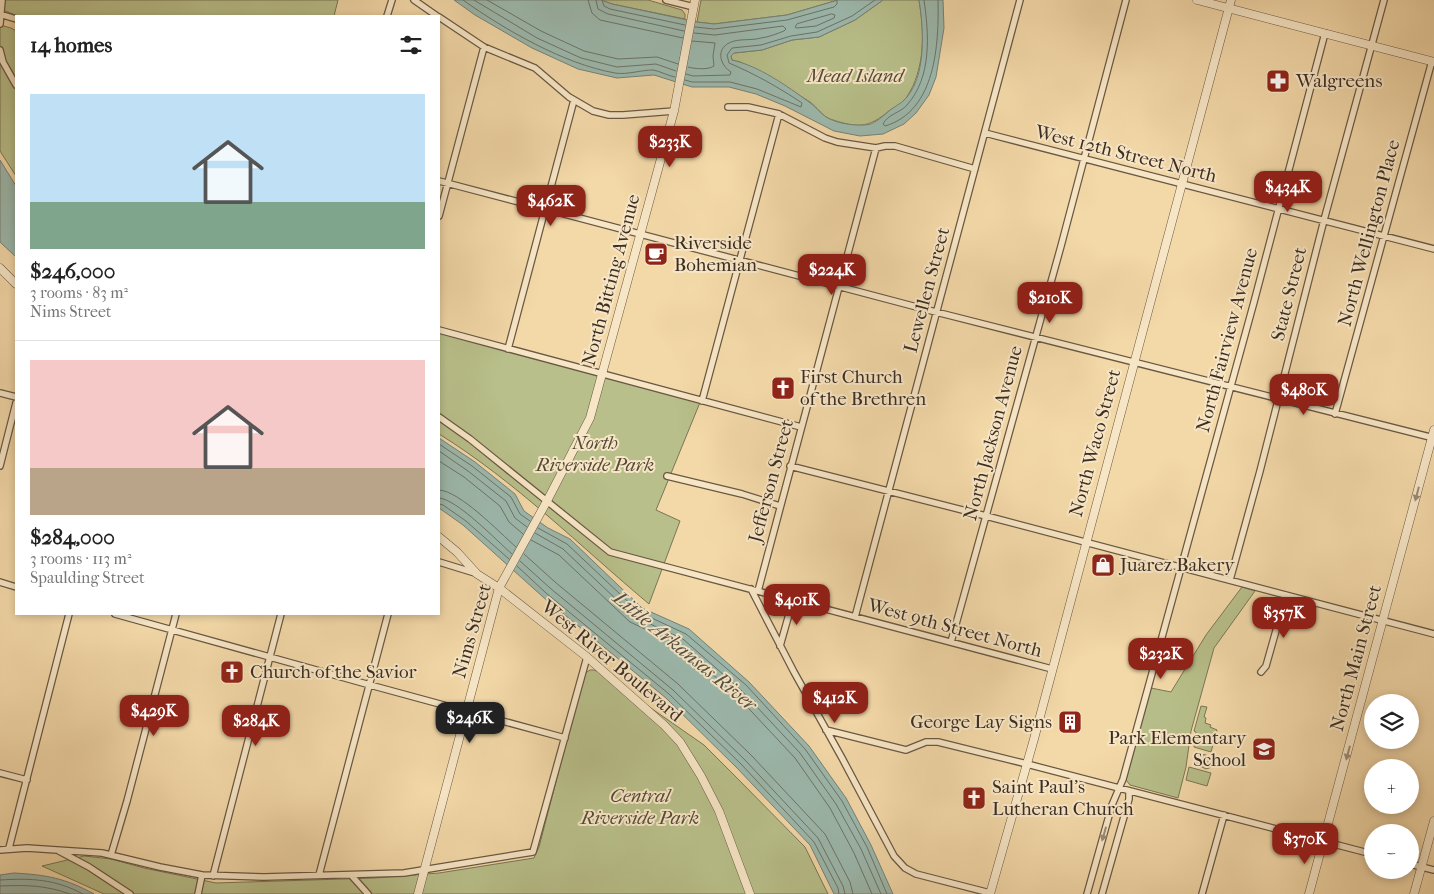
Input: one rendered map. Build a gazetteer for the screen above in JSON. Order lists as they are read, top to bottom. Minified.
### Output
{"streets":{"street":["West 12th Street North","North Wellington Place","North Bitting Avenue","Lewellen Street","State Street","North Fairview Avenue","North Jackson Avenue","North Waco Street","Jefferson Street","West 9th Street North","Nims Street","North Main Street","West River Boulevard"]},"crossings":[["West 12th Street North","North Wellington Place"],["West 12th Street North","Lewellen Street"],["West 12th Street North","State Street"],["West 12th Street North","North Fairview Avenue"],["West 12th Street North","North Jackson Avenue"],["West 12th Street North","North Waco Street"],["North Bitting Avenue","West 9th Street North"],["North Bitting Avenue","Nims Street"],["Lewellen Street","West 9th Street North"],["North Jackson Avenue","West 9th Street North"],["North Waco Street","West 9th Street North"],["Jefferson Street","West 9th Street North"],["West 9th Street North","Nims Street"],["Nims Street","West River Boulevard"]],"one_way":["North Main Street"],"water":["Little Arkansas River"],"parks":["Mead Island","North Riverside Park","Central Riverside Park"],"places":{"pharmacy":["Walgreens"],"cafe":["Riverside Bohemian"],"church":["First Church of the Brethren","Church of the Savior","Saint Paul's Lutheran Church"],"shop":["Juarez Bakery"],"building":["George Lay Signs"],"school or university":["Park Elementary School"]},"page":{"heading":"14 homes","list":[{"name":"$246,000","note":"3 rooms · 83 m² · Nims Street"},{"name":"$284,000","note":"3 rooms · 113 m² · Spaulding Street"}],"price":["$233K","$434K","$462K","$224K","$210K","$480K","$401K","$357K","$232K","$412K","$429K","$246K","$284K","$370K"],"map_buttons":["+","−"]}}
